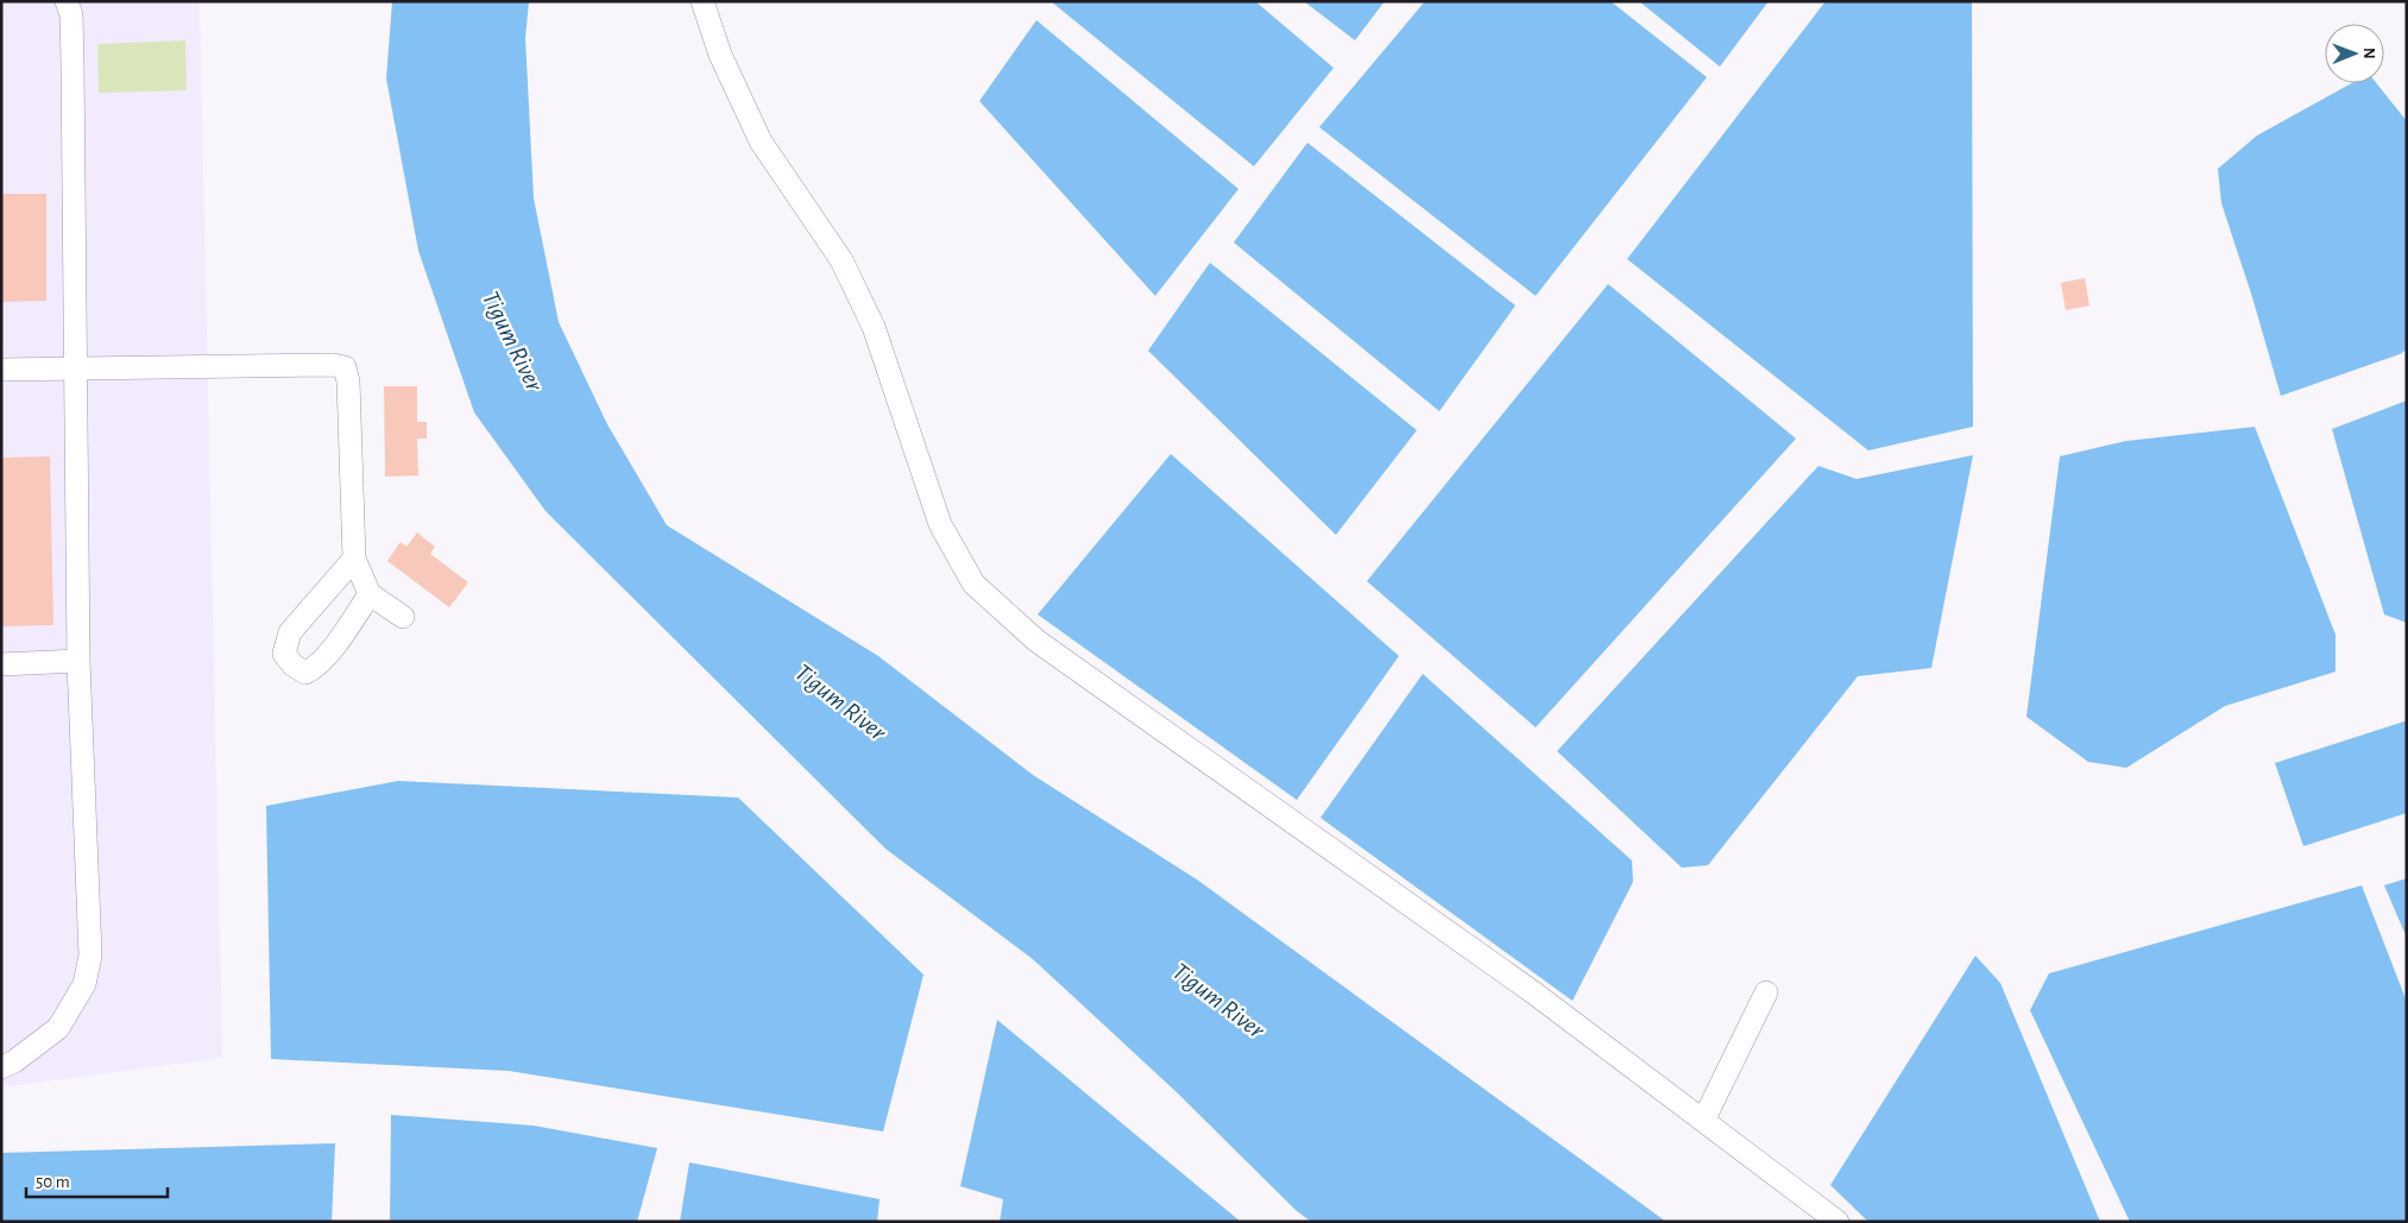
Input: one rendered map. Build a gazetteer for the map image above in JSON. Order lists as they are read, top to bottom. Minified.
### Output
{"water":["Tigum River"],"scale_bar":"50 m","north":"right"}
